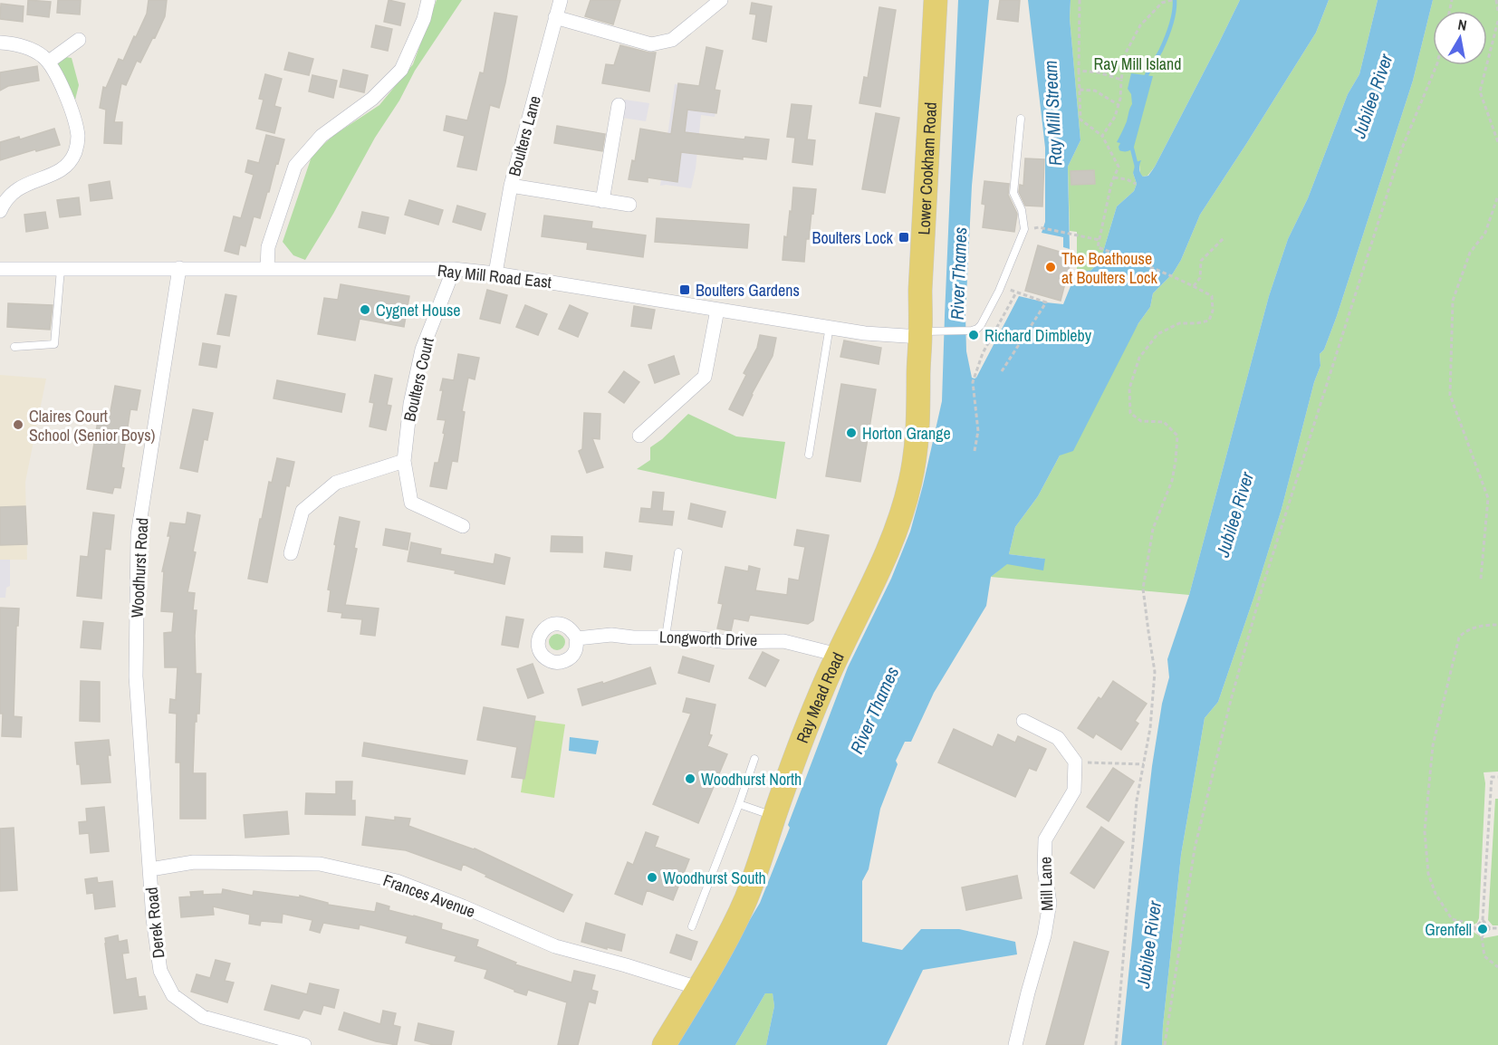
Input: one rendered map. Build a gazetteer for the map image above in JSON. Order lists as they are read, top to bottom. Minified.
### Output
{"streets":{"main road":["Lower Cookham Road","Ray Mead Road"],"street":["Boulters Lane","Ray Mill Road East","Boulters Court","Woodhurst Road","Longworth Drive","Mill Lane","Frances Avenue","Derek Road"]},"crossings":[["Boulters Lane","Ray Mill Road East"],["Lower Cookham Road","Ray Mill Road East"],["Lower Cookham Road","Ray Mead Road"],["Ray Mill Road East","Boulters Court"],["Ray Mill Road East","Woodhurst Road"],["Ray Mill Road East","Ray Mead Road"],["Woodhurst Road","Frances Avenue"],["Woodhurst Road","Derek Road"],["Longworth Drive","Ray Mead Road"],["Ray Mead Road","Frances Avenue"],["Frances Avenue","Derek Road"]],"water":["Jubilee River","Ray Mill Stream","River Thames"],"parks":["Ray Mill Island"],"places":{"transit":["Boulters Lock","Boulters Gardens"],"other":["The Boathouse at Boulters Lock","Cygnet House","Richard Dimbleby","Claires Court School (Senior Boys)","Horton Grange","Woodhurst North","Woodhurst South","Grenfell"]},"north":"top"}
